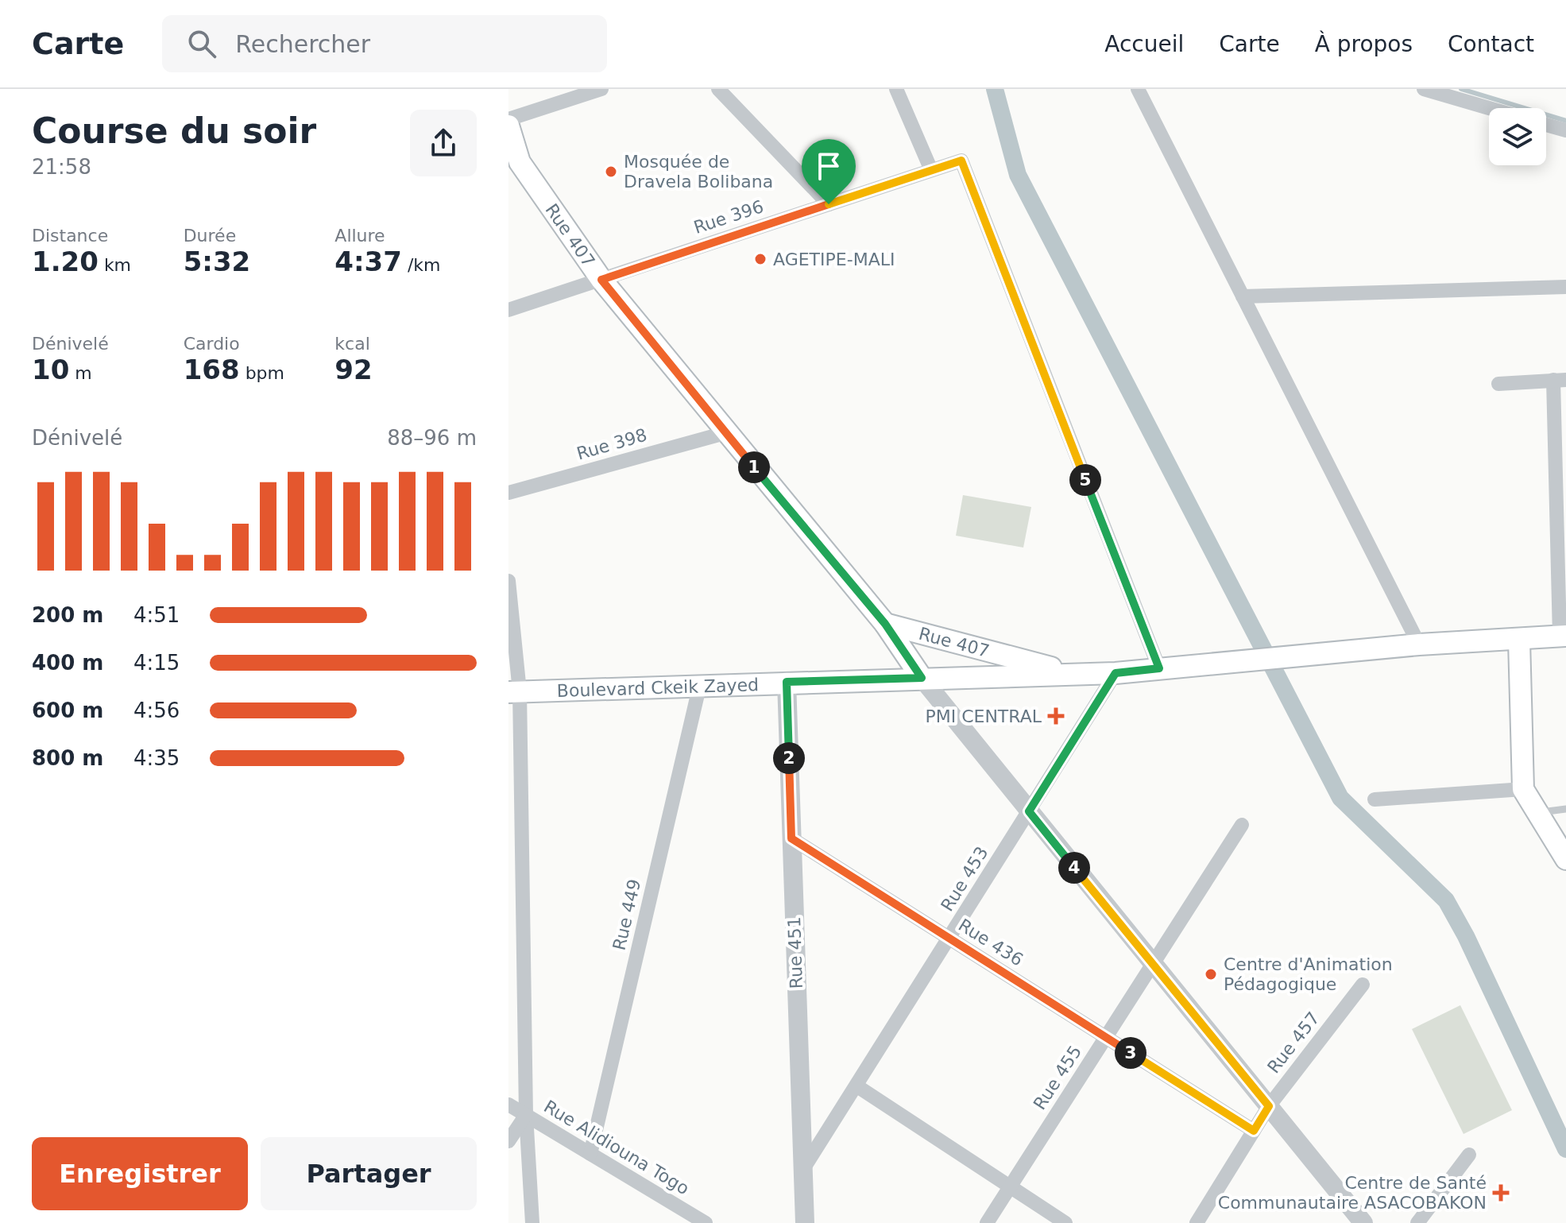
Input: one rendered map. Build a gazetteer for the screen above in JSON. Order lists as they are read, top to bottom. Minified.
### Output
{"streets":{"main road":["Rue 407","Boulevard Ckeik Zayed"],"street":["Rue 396","Rue 398","Rue 453","Rue 449","Rue 436","Rue 451","Rue 457","Rue 455","Rue Alidiouna Togo"]},"crossings":[["Rue 396","Rue 407"],["Rue 396","Boulevard Ckeik Zayed"],["Rue 407","Rue 398"],["Rue 407","Boulevard Ckeik Zayed"],["Boulevard Ckeik Zayed","Rue 453"],["Boulevard Ckeik Zayed","Rue 449"],["Boulevard Ckeik Zayed","Rue 451"],["Rue 453","Rue 436"],["Rue 453","Rue 451"],["Rue 449","Rue Alidiouna Togo"],["Rue 436","Rue 451"],["Rue 436","Rue 457"],["Rue 436","Rue 455"]],"places":{"other":["Mosquée de Dravela Bolibana","AGETIPE-MALI","Centre d'Animation Pédagogique"],"health":["PMI CENTRAL","Centre de Santé Communautaire ASACOBAKON"]},"page":{"header":"Carte","search":"Rechercher","nav":["Accueil","Carte","À propos","Contact"],"heading":["Course du soir","21:58"],"stats":[["Distance","1.20 km"],["Durée","5:32"],["Allure","4:37 /km"],["Dénivelé","10 m"],["Cardio","168 bpm"],["kcal","92"]],"chart":["Dénivelé","88–96 m"],"pins":["1","5","2","4","3"],"list":[{"name":"200 m","note":"4:51"},{"name":"400 m","note":"4:15"},{"name":"600 m","note":"4:56"},{"name":"800 m","note":"4:35"}],"buttons":["Enregistrer","Partager"]}}
